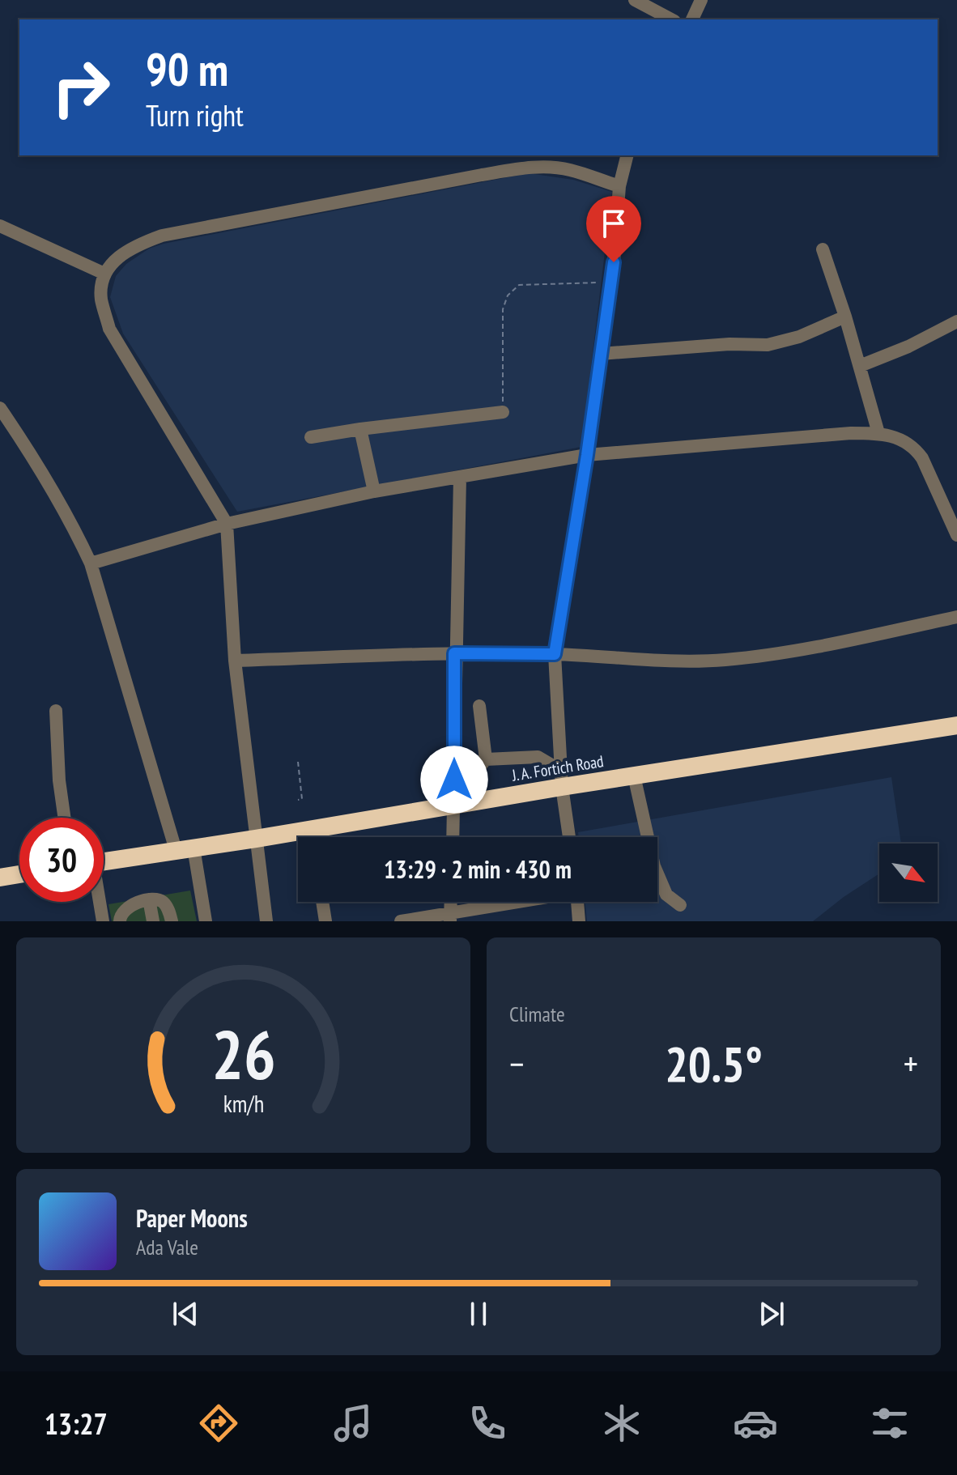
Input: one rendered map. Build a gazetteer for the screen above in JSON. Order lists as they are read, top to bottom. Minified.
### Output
{"streets":{"highway":["J. A. Fortich Road"]},"north":"bottom right","page":{"turn":["90 m","Turn right"],"limit":"30","trip":"13:29 · 2 min · 430 m","tile":"Climate","heat":["−","20.5°","+"],"song":["Paper Moons","Ada Vale"],"tabs":"13:27","gauge":["26","km/h"]}}
